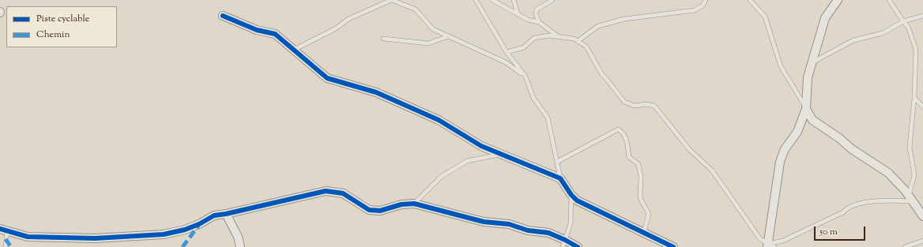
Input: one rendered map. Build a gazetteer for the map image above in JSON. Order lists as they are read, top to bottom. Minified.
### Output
{"legend":["Piste cyclable","Chemin"],"scale_bar":"50 m"}
